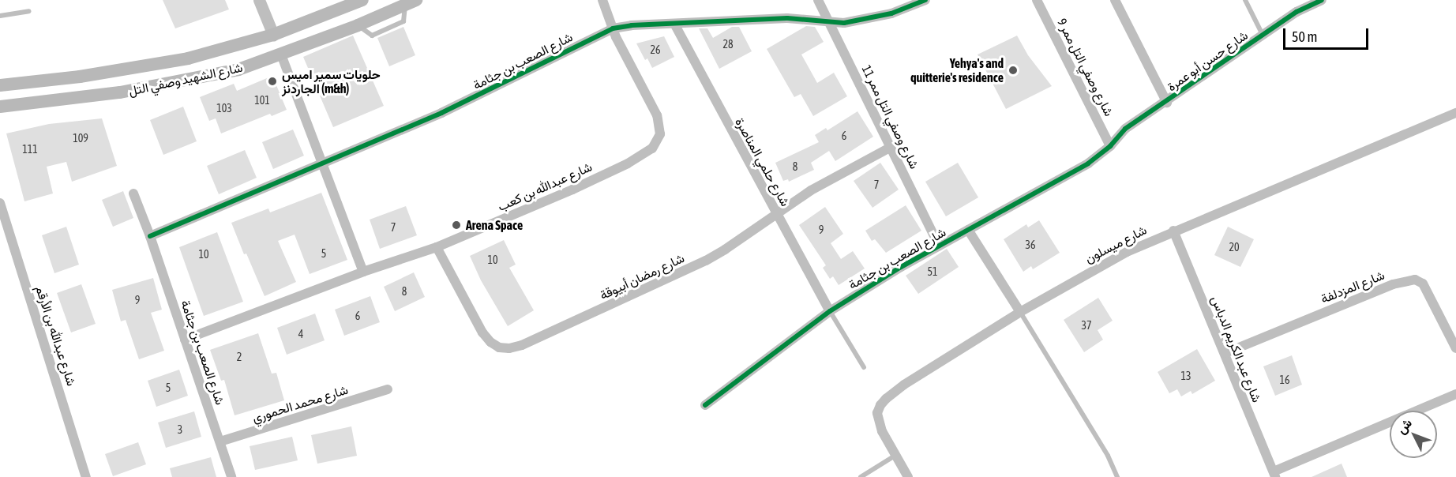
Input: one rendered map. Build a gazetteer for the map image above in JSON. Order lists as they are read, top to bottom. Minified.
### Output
{"streets":{"main road":["شارع الشهيد وصفي التل"],"street":["شارع الصعب بن جثامة","شارع حسن أبو عمرة","شارع وصفي التل ممر 9","شارع وصفي التل ممر 11","شارع حلمي المناصرة","شارع عبدالله بن كعب","شارع ميسلون","شارع رمضان أبيوقة","شارع المزدلفة","شارع عبدالله بن الأرقم","شارع عبد الكريم الدباس","شارع محمد الحموري"]},"crossings":[["شارع الصعب بن جثامة","شارع حسن أبو عمرة"],["شارع الصعب بن جثامة","شارع وصفي التل ممر 9"],["شارع الصعب بن جثامة","شارع وصفي التل ممر 11"],["شارع الصعب بن جثامة","شارع حلمي المناصرة"],["شارع الصعب بن جثامة","شارع عبدالله بن كعب"],["شارع الصعب بن جثامة","شارع محمد الحموري"],["شارع حسن أبو عمرة","شارع وصفي التل ممر 9"],["شارع وصفي التل ممر 11","شارع رمضان أبيوقة"],["شارع حلمي المناصرة","شارع رمضان أبيوقة"],["شارع عبدالله بن كعب","شارع رمضان أبيوقة"],["شارع ميسلون","شارع عبد الكريم الدباس"],["شارع المزدلفة","شارع عبد الكريم الدباس"]],"places":["Yehya's and quitterie's residence","حلويات سمير اميس الجاردنز (m&h)","Arena Space"],"house_numbers":["28","26","101","103","6","109","111","8","7","7","9","36","20","5","10","10","51","8","9","6","37","4","2","13","16","5","3"],"scale_bar":"50 m","north":"top left"}
